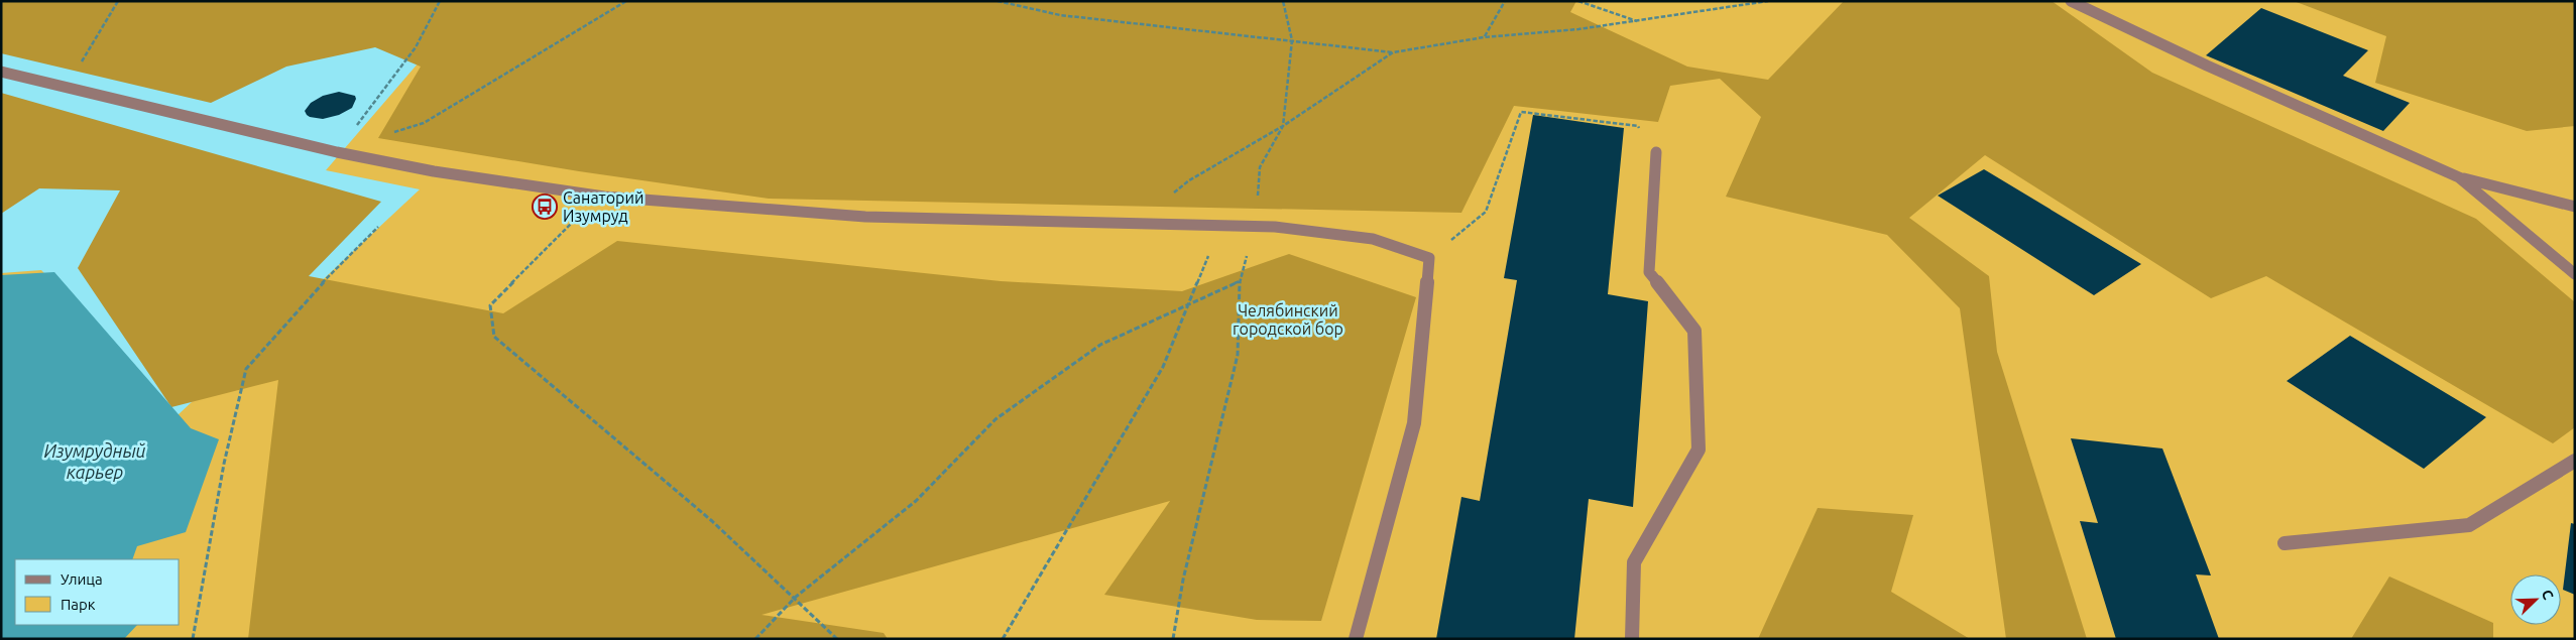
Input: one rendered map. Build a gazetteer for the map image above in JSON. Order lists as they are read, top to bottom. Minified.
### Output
{"water":["Изумрудный карьер"],"parks":["Челябинский городской бор"],"places":{"bus stop":["Санаторий Изумруд"]},"legend":["Улица","Парк"],"north":"top right"}
